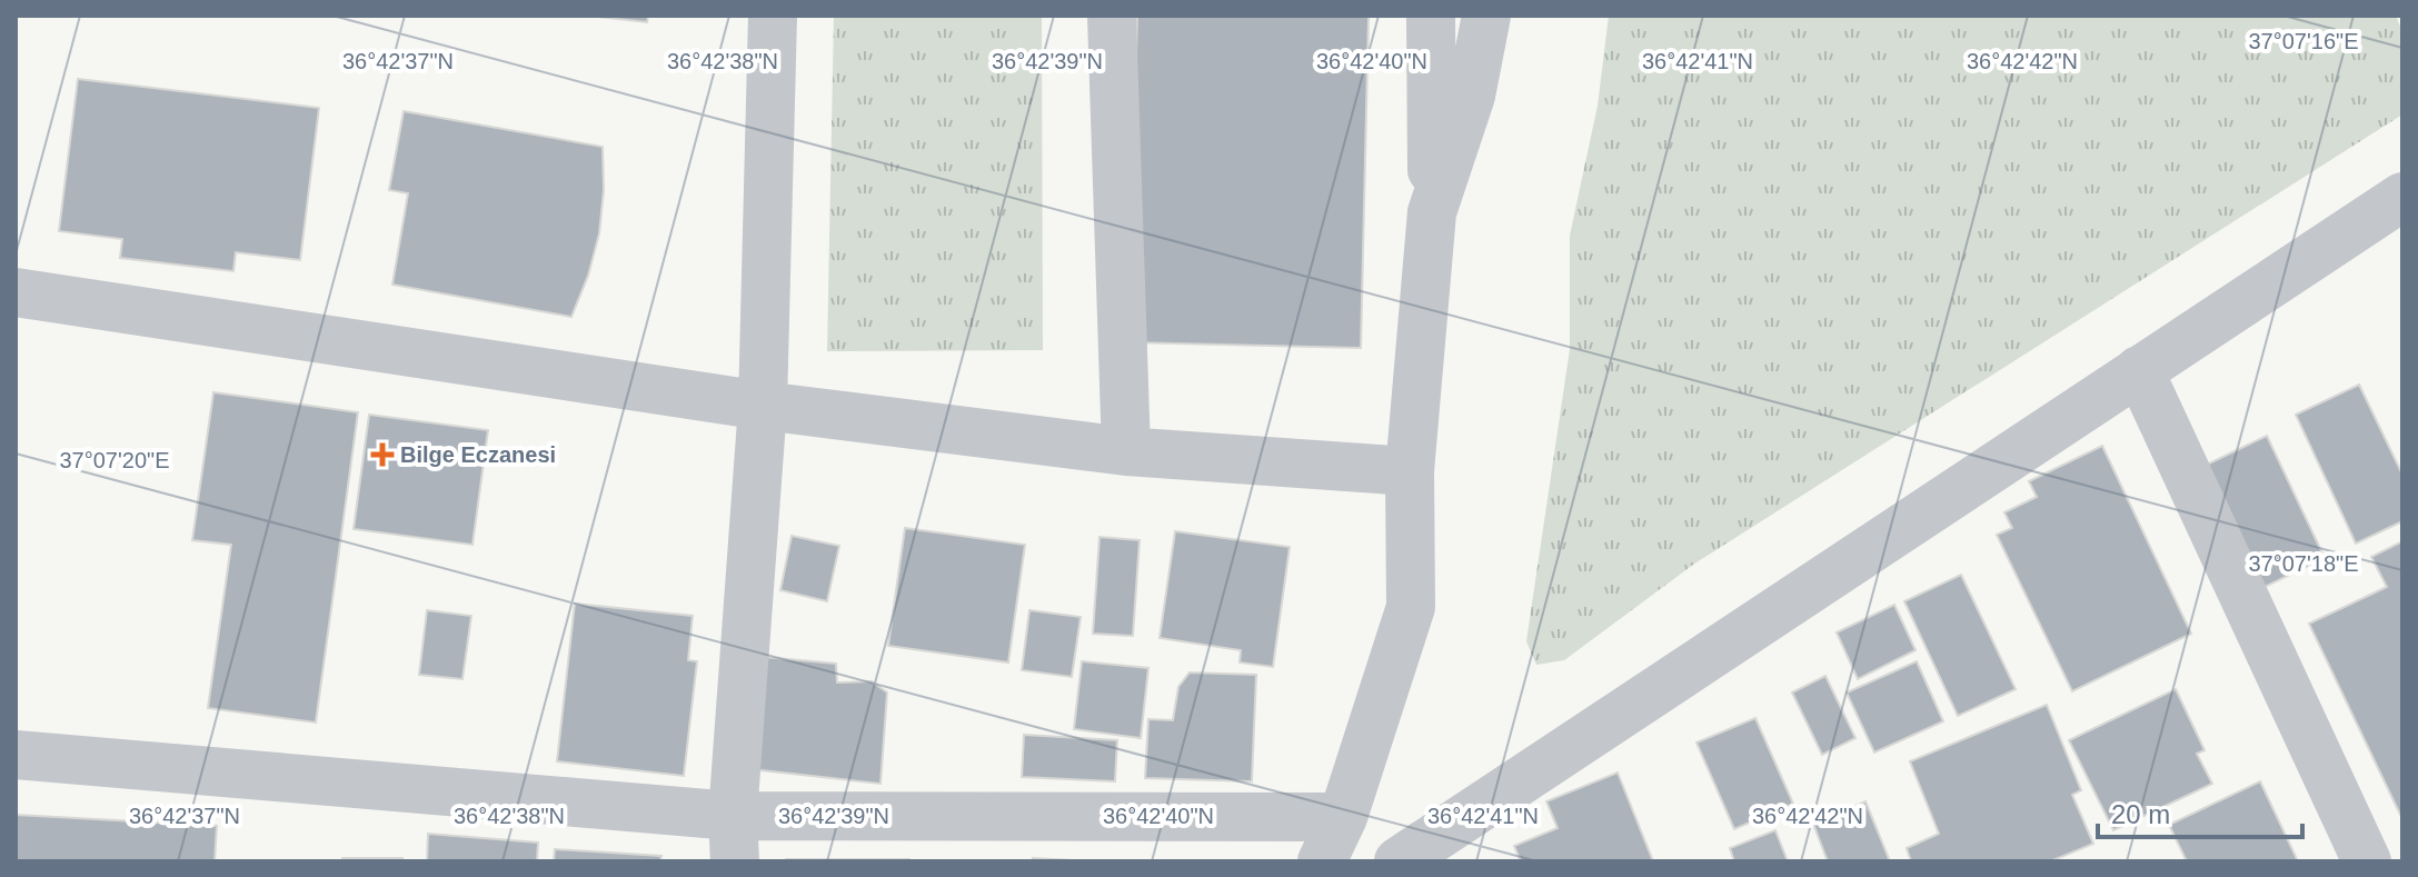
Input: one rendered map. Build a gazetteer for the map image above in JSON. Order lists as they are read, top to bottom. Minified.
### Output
{"places":{"health":["Bilge Eczanesi"]},"scale_bar":"20 m","coordinates":["37°07'16\"E","36°42'37\"N","36°42'38\"N","36°42'39\"N","36°42'40\"N","36°42'41\"N","36°42'42\"N","37°07'20\"E","37°07'18\"E"]}
